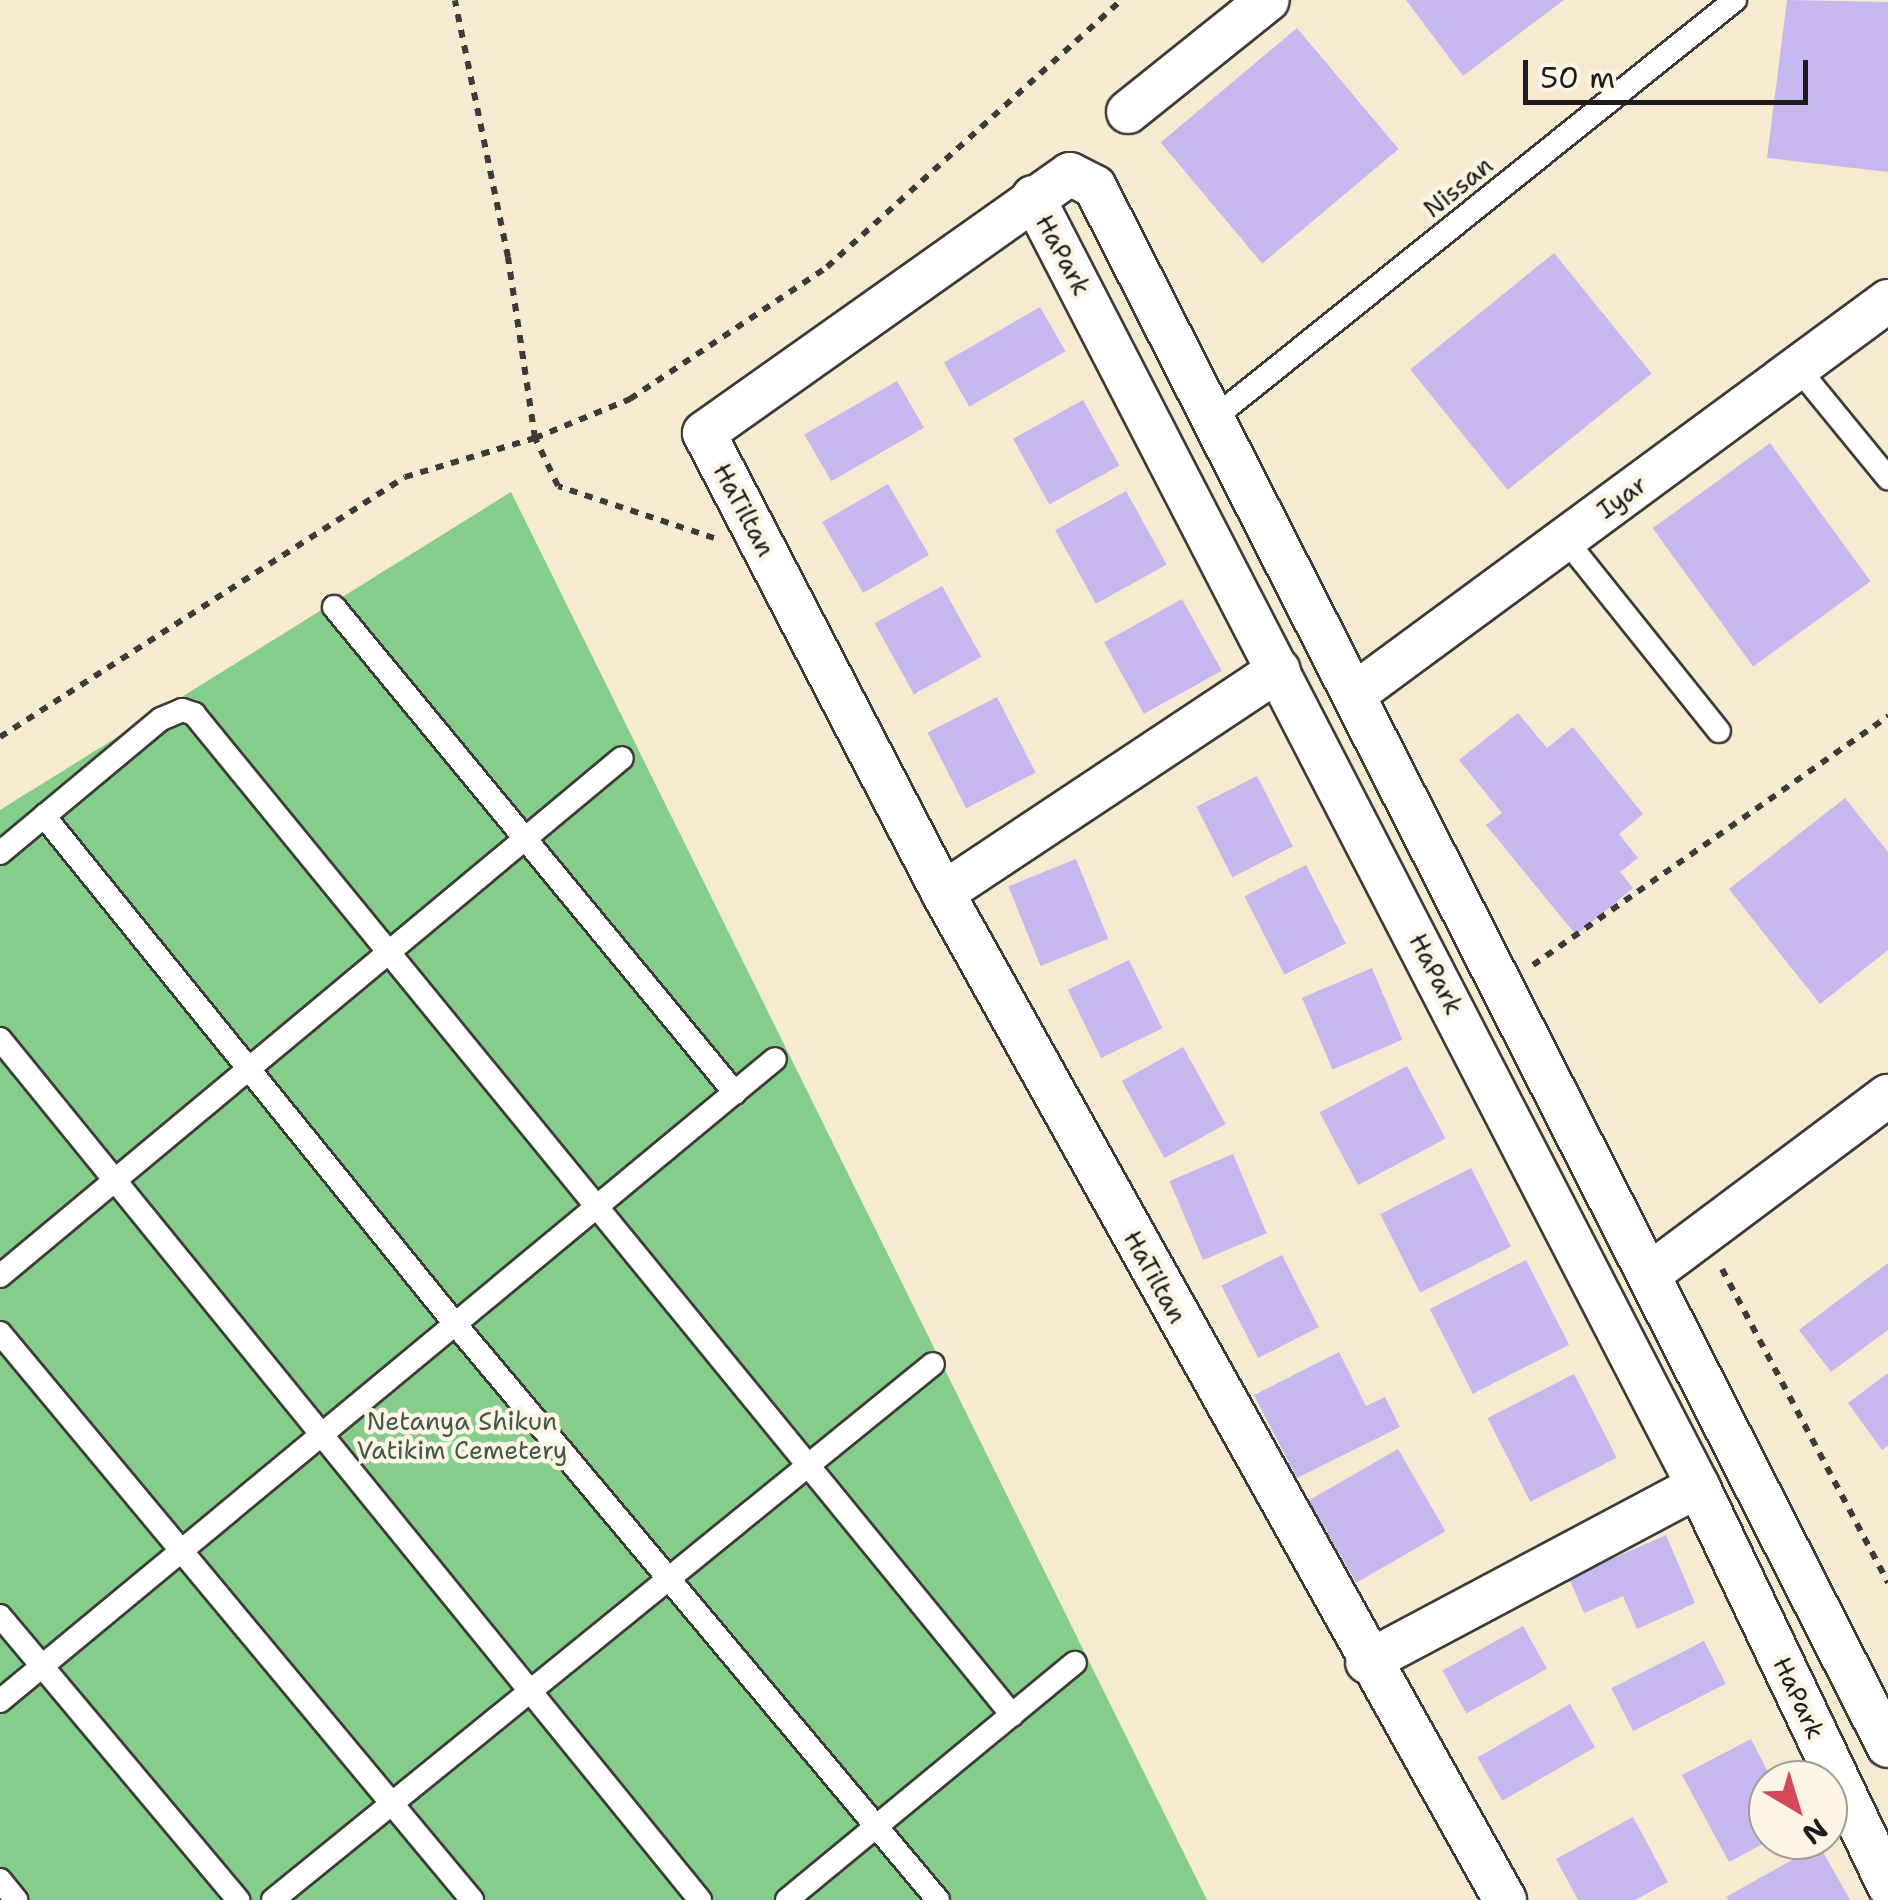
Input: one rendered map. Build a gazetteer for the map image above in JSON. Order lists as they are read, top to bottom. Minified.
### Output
{"streets":{"street":["HaPark","Iyar","HaTiltan"],"lane":["Nissan"]},"crossings":[["Nissan","HaPark"],["HaPark","Iyar"],["HaPark","HaTiltan"]],"parks":["Netanya Shikun Vatikim Cemetery"],"scale_bar":"50 m","north":"bottom right"}
